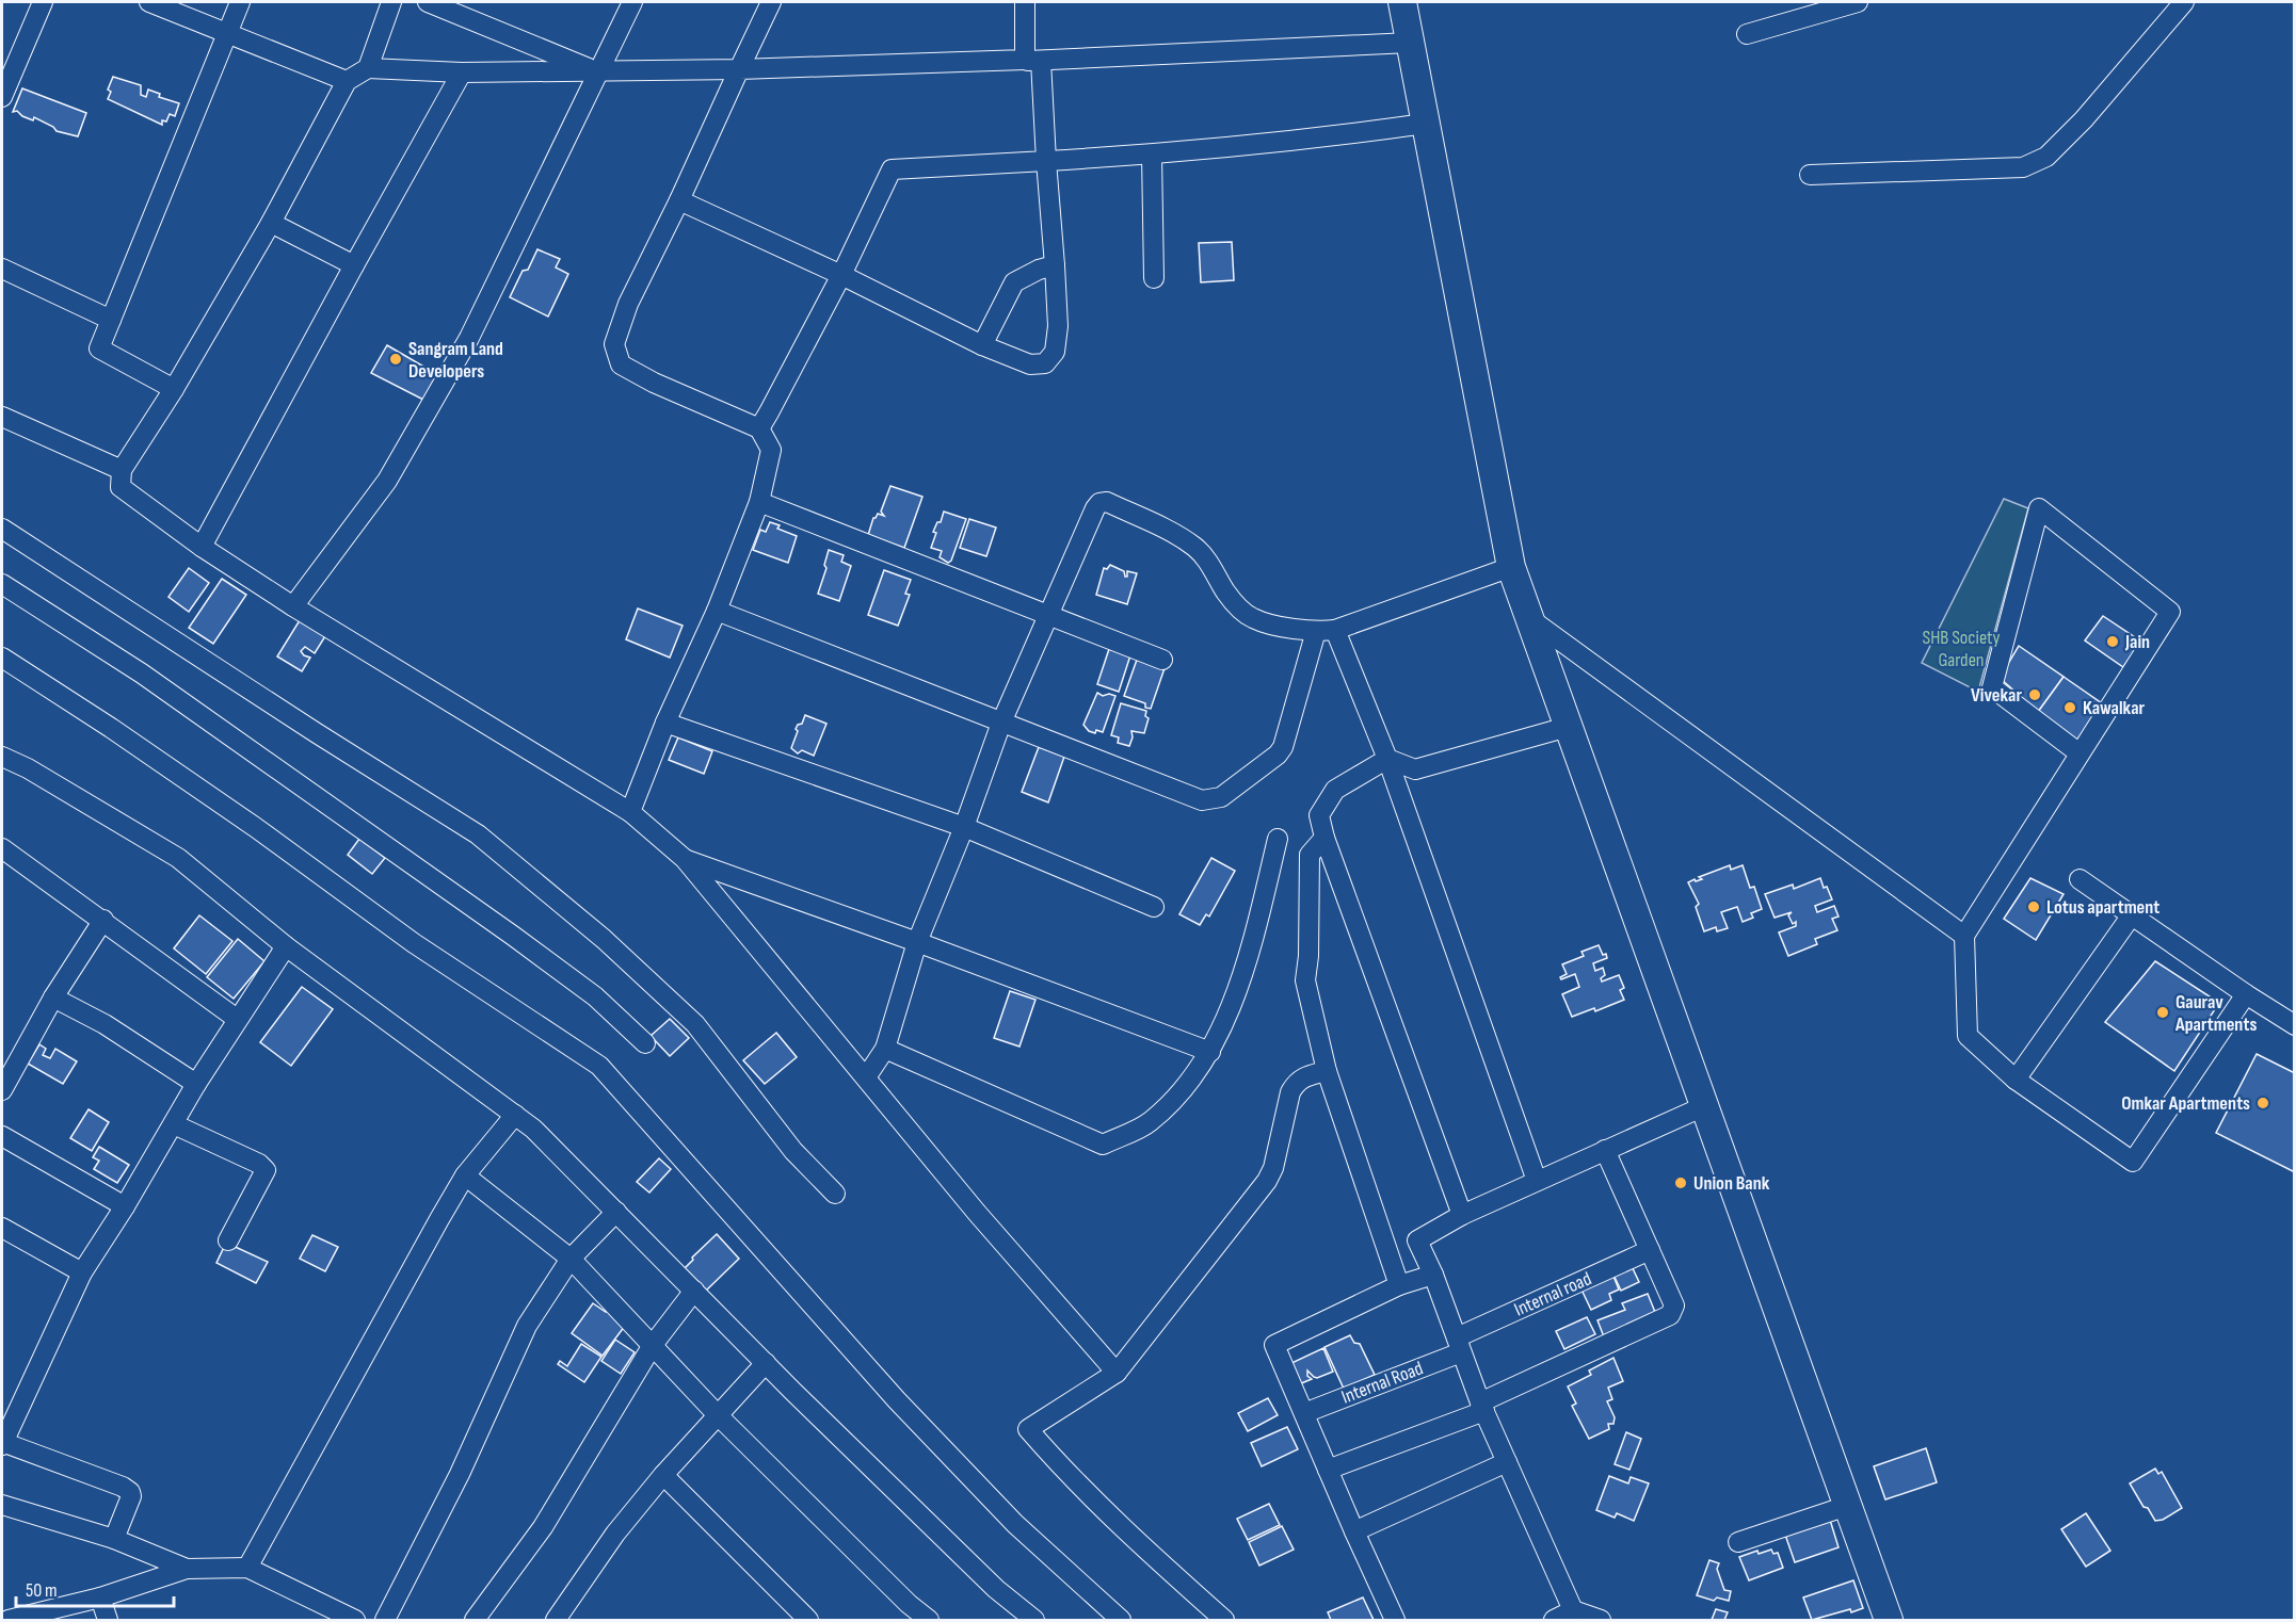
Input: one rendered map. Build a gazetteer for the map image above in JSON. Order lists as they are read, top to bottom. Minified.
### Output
{"streets":{"street":["Internal road","Internal Road"]},"crossings":[["Internal road","Internal Road"]],"parks":["SHB Society Garden"],"places":["Sangram Land Developers","Jain","Vivekar","Kawalkar","Lotus apartment","Gaurav Apartments","Omkar Apartments","Union Bank"],"scale_bar":"50 m"}
